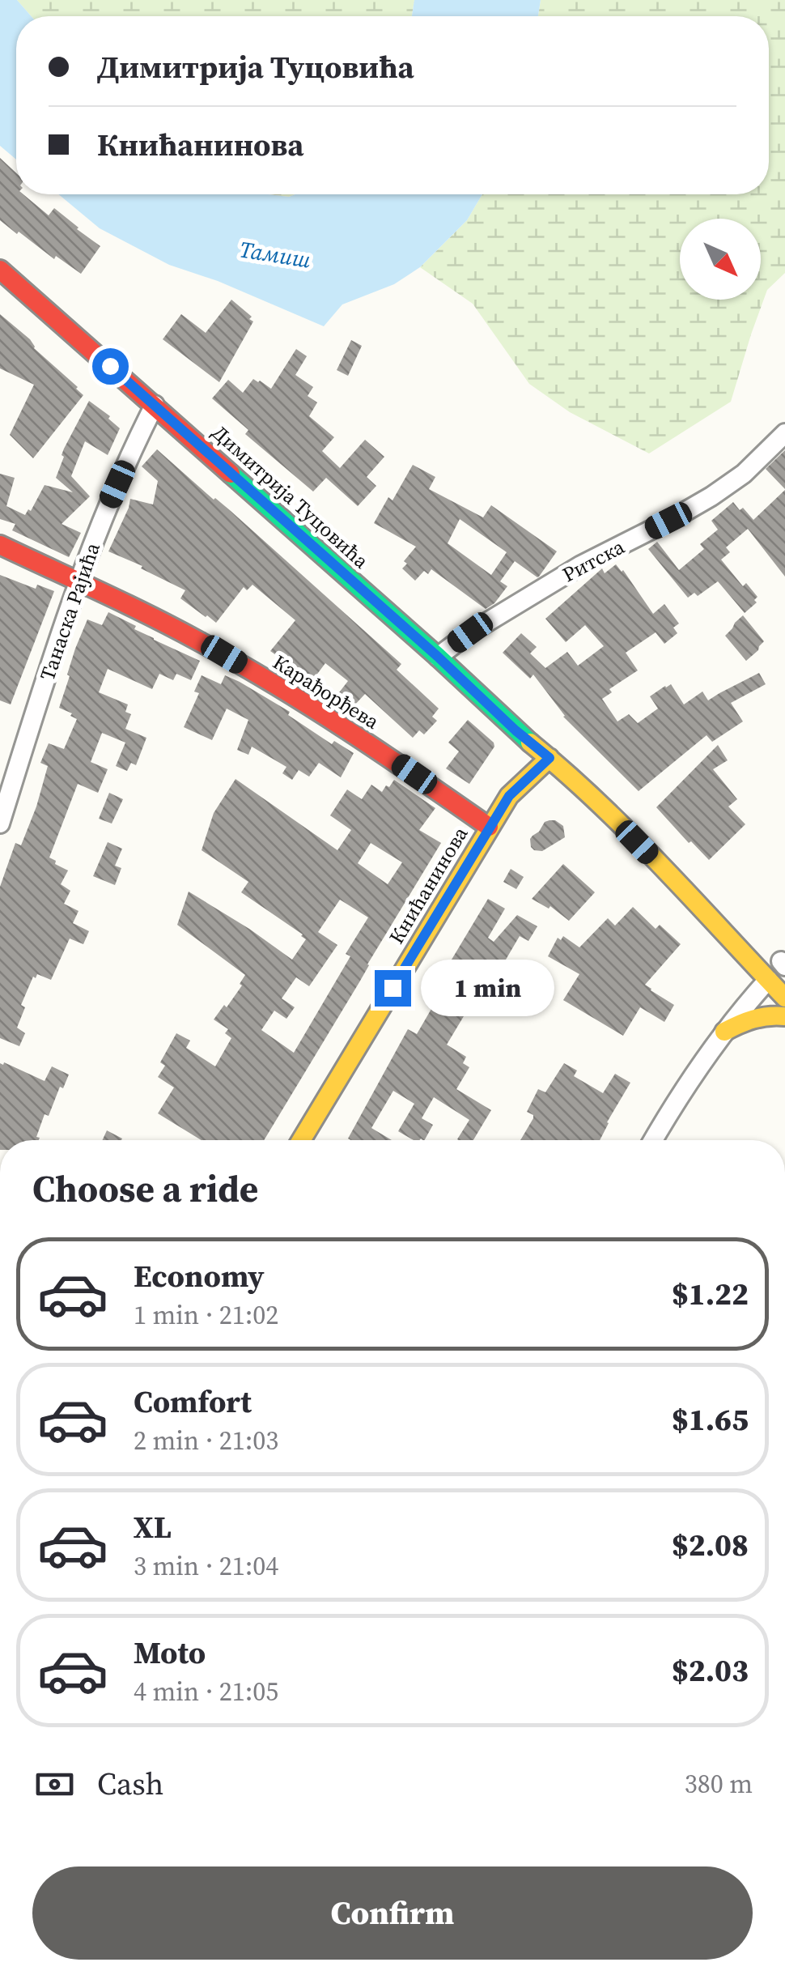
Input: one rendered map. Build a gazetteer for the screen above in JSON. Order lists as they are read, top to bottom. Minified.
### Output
{"streets":{"street":["Димитрија Туцовића","Ритска","Танаска Рајића","Карађорђева","Книћанинова"]},"crossings":[["Димитрија Туцовића","Ритска"],["Димитрија Туцовића","Танаска Рајића"],["Димитрија Туцовића","Книћанинова"],["Танаска Рајића","Карађорђева"],["Карађорђева","Книћанинова"]],"water":["Тамиш"],"north":"bottom right","page":{"banner":["Димитрија Туцовића","Книћанинова"],"bubble":"1 min","heading":"Choose a ride","list":[{"name":"Economy","note":"1 min · 21:02","value":"$1.22"},{"name":"Comfort","note":"2 min · 21:03","value":"$1.65"},{"name":"XL","note":"3 min · 21:04","value":"$2.08"},{"name":"Moto","note":"4 min · 21:05","value":"$2.03"}],"pay":["Cash","380 m"],"buttons":"Confirm"}}
